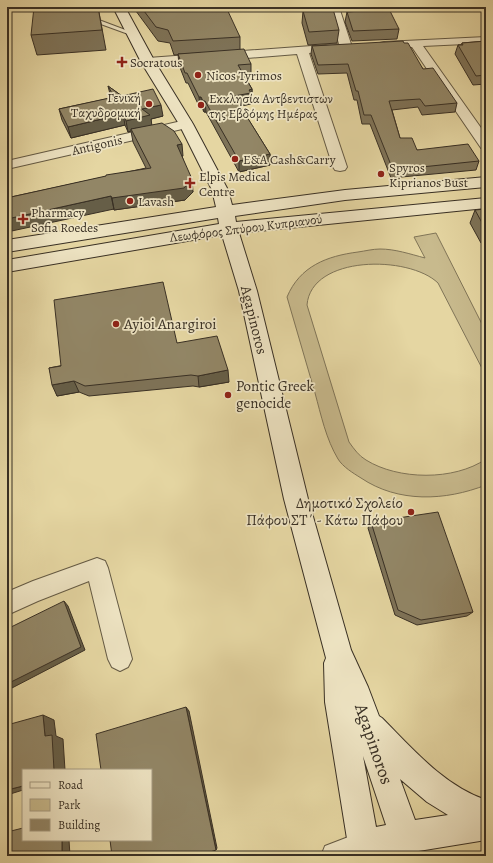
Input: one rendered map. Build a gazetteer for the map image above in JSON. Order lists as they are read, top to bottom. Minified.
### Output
{"streets":{"main road":["Λεωφόρος Σπύρου Κυπριανού","Agapinoros"],"street":["Antigonis"]},"crossings":[["Antigonis","Agapinoros"],["Λεωφόρος Σπύρου Κυπριανού","Agapinoros"]],"places":{"health":["Socratous","Elpis Medical Centre","Pharmacy Sofia Roedes"],"other":["Nicos Tyrimos","Γενική Ταχυδρομική","Εκκλησία Αντβεντιστων της Εβδόμης Ημέρας","E&A Cash&Carry","Spyros Kiprianos Bust","Lavash","Ayioi Anargiroi","Pontic Greek genocide","Δημοτικό Σχολείο Πάφου ΣΤ΄ - Κάτω Πάφου"]},"legend":["Road","Park","Building"]}
